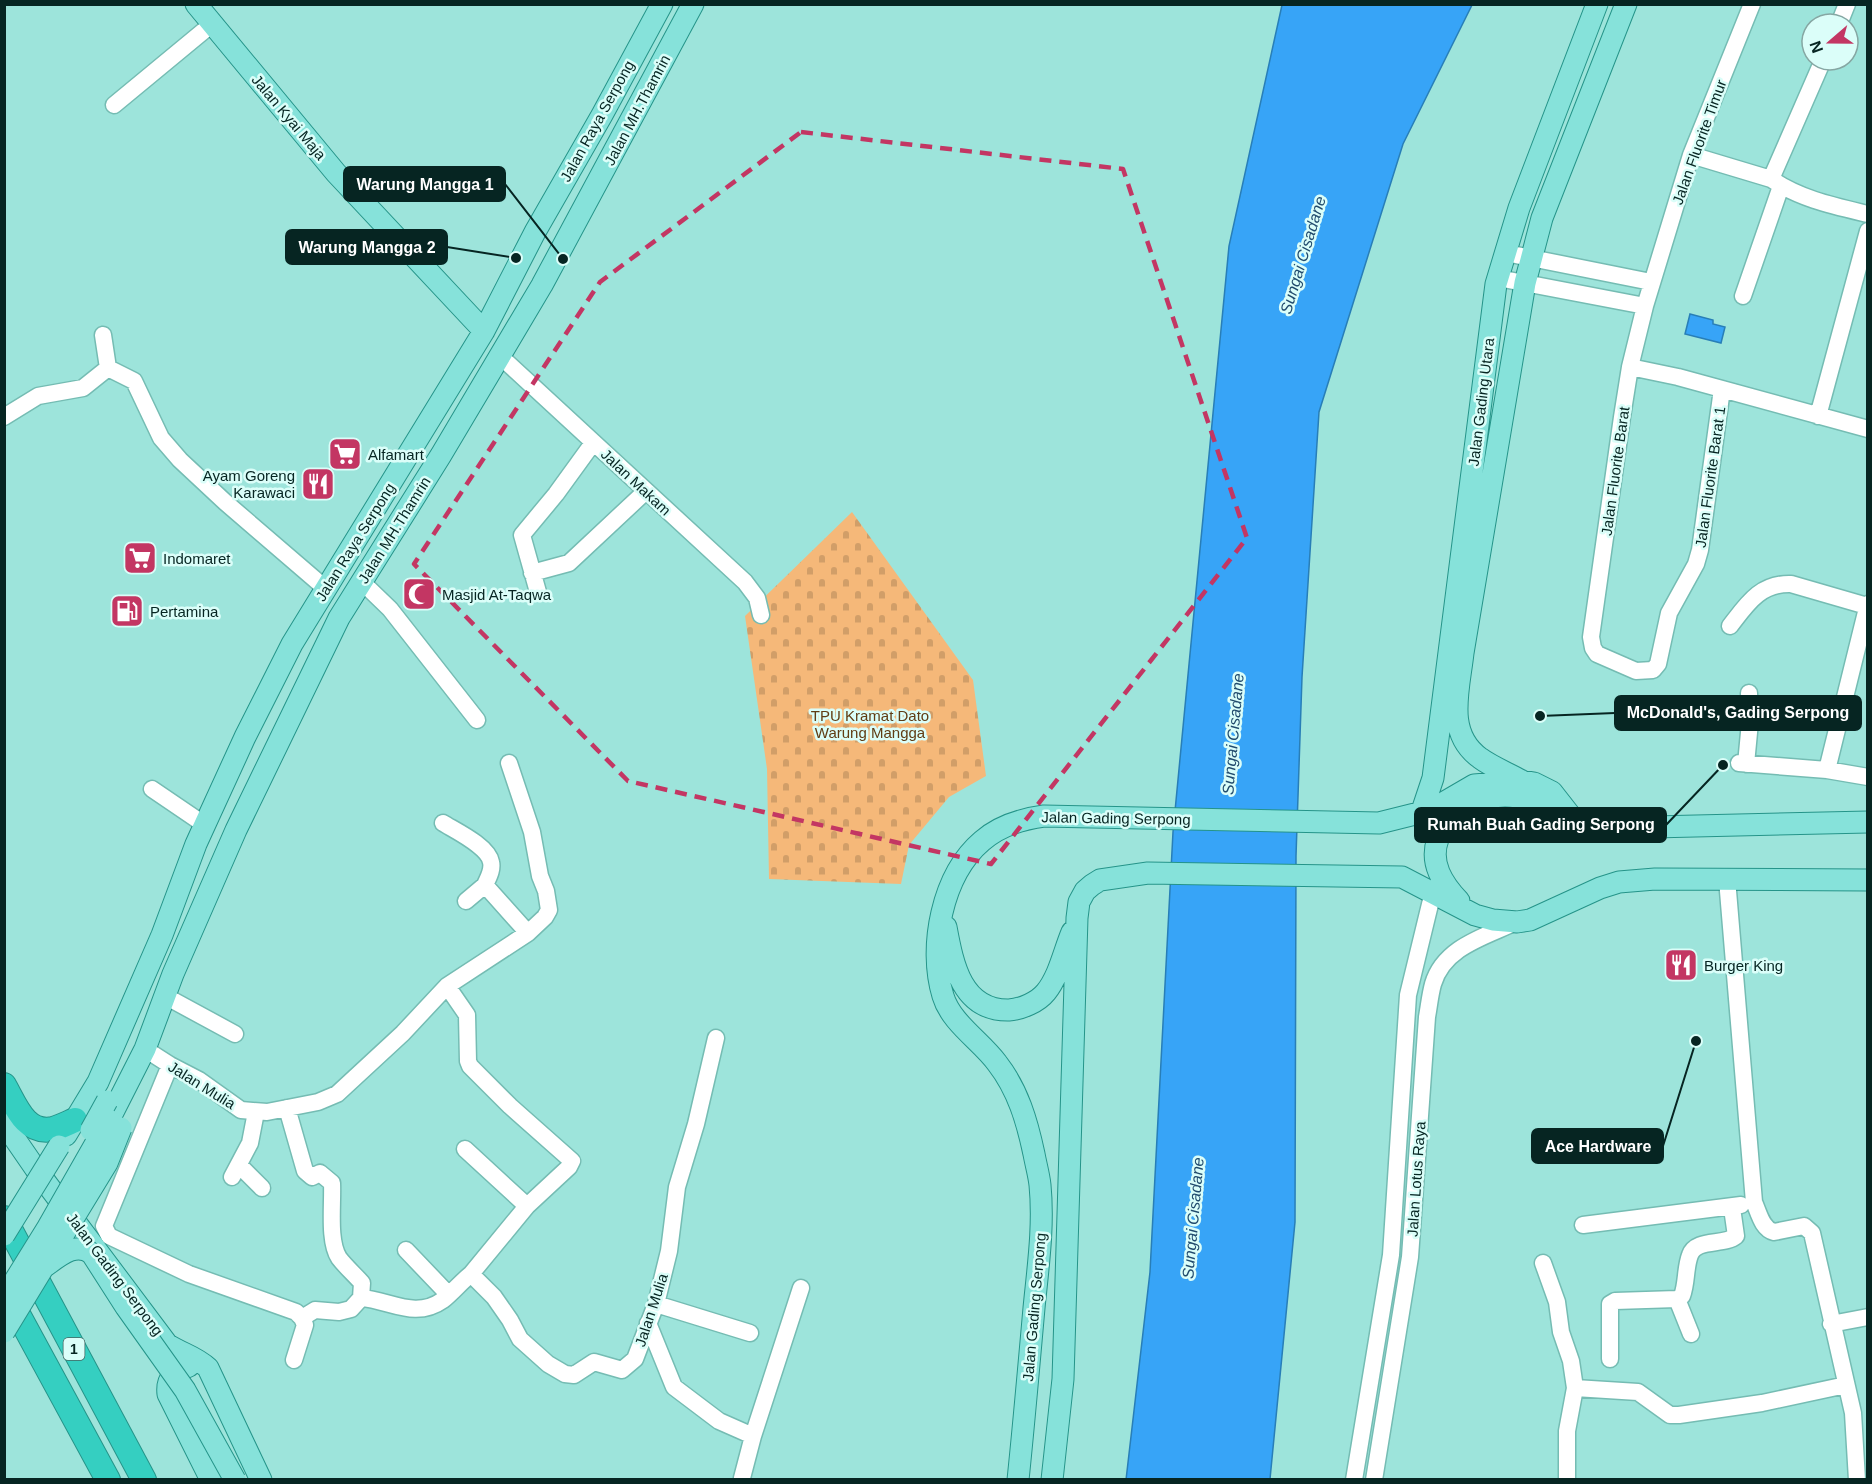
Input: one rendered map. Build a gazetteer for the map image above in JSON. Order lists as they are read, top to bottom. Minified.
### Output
{"streets":{"highway":["1"],"main road":["Jalan MH.Thamrin","Jalan Kyai Maja","Jalan Raya Serpong","Jalan Gading Utara","Jalan Gading Serpong"],"street":["Jalan Fluorite Timur","Jalan Fluorite Barat","Jalan Fluorite Barat 1","Jalan Makam","Jalan Mulia","Jalan Lotus Raya"]},"crossings":[["Jalan MH.Thamrin","Jalan Makam"],["Jalan Kyai Maja","Jalan Raya Serpong"],["Jalan Fluorite Timur","Jalan Fluorite Barat"],["Jalan Gading Utara","Jalan Gading Serpong"],["Jalan Fluorite Barat","Jalan Fluorite Barat 1"],["Jalan Gading Serpong","Jalan Lotus Raya"]],"water":["Sungai Cisadane"],"parks":["TPU Kramat Dato Warung Mangga"],"places":{"other":["Warung Mangga 2","Warung Mangga 1","McDonald's, Gading Serpong","Rumah Buah Gading Serpong","Ace Hardware"],"supermarket":["Alfamart","Indomaret"],"restaurant":["Ayam Goreng Karawaci","Burger King"],"mosque":["Masjid At-Taqwa"],"fuel station":["Pertamina"]},"north":"left"}
